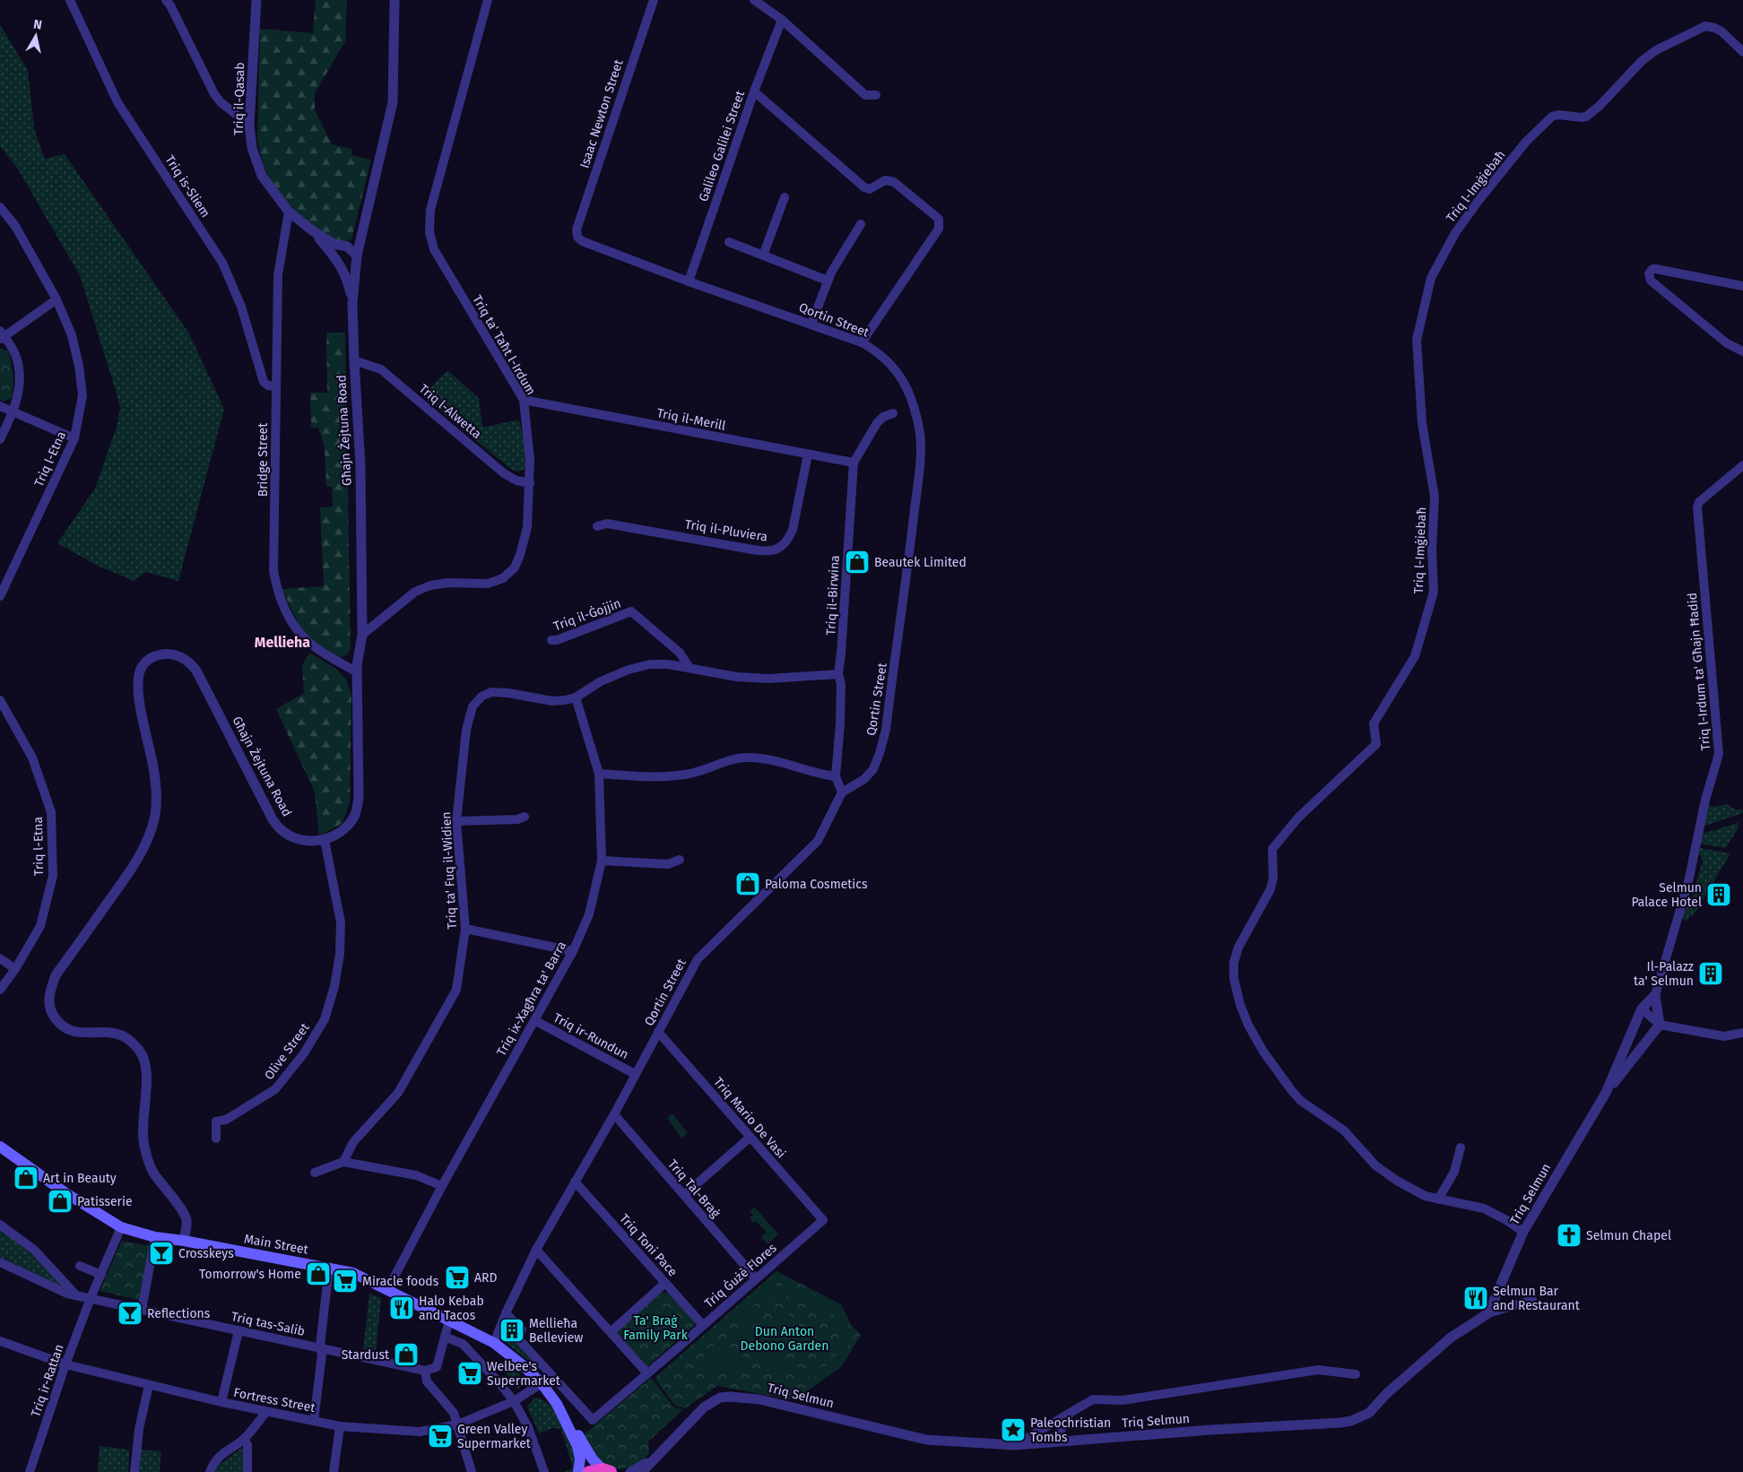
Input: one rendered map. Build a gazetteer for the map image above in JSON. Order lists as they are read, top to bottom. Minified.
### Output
{"streets":{"main road":["Main Street"],"street":["Triq il-Qasab","Isaac Newton Street","Galileo Galilei Street","Triq is-Sliem","Triq l-Imġiebaħ","Qortin Street","Triq ta' Taħt l-Irdum","Triq l-Alwetta","Triq il-Merill","Għajn Żejtuna Road","Triq l-Etna","Bridge Street","Triq il-Pluviera","Triq il-Birwina","Triq il-Ġojjin","Triq l-Irdum ta' Għajn Ħadid","Triq ta' Fuq il-Widien","Triq ix-Xagħra ta' Barra","Triq ir-Rundun","Olive Street","Triq Mario De Vasi","Triq Tal-Braġ","Triq Selmun","Triq Toni Pace","Triq Ġużè Flores","Triq tas-Salib","Triq ir-Rattan","Fortress Street"]},"crossings":[["Triq il-Qasab","Għajn Żejtuna Road"],["Triq il-Qasab","Bridge Street"],["Isaac Newton Street","Qortin Street"],["Galileo Galilei Street","Qortin Street"],["Triq is-Sliem","Bridge Street"],["Triq l-Imġiebaħ","Triq Selmun"],["Qortin Street","Triq il-Birwina"],["Qortin Street","Triq ir-Rundun"],["Qortin Street","Triq Mario De Vasi"],["Qortin Street","Triq Tal-Braġ"],["Qortin Street","Main Street"],["Qortin Street","Triq Toni Pace"],["Qortin Street","Triq Ġużè Flores"],["Triq ta' Taħt l-Irdum","Triq l-Alwetta"],["Triq ta' Taħt l-Irdum","Triq il-Merill"],["Triq ta' Taħt l-Irdum","Għajn Żejtuna Road"],["Triq l-Alwetta","Għajn Żejtuna Road"],["Triq il-Merill","Triq il-Pluviera"],["Triq il-Merill","Triq il-Birwina"],["Għajn Żejtuna Road","Bridge Street"],["Għajn Żejtuna Road","Olive Street"],["Għajn Żejtuna Road","Main Street"],["Triq il-Birwina","Triq ta' Fuq il-Widien"],["Triq il-Ġojjin","Triq ta' Fuq il-Widien"],["Triq l-Irdum ta' Għajn Ħadid","Triq Selmun"],["Triq ta' Fuq il-Widien","Triq ix-Xagħra ta' Barra"],["Triq ix-Xagħra ta' Barra","Triq ir-Rundun"],["Triq ix-Xagħra ta' Barra","Main Street"],["Triq Mario De Vasi","Triq Ġużè Flores"],["Triq Tal-Braġ","Triq Ġużè Flores"],["Main Street","Triq ir-Rattan"],["Main Street","Fortress Street"],["Triq Toni Pace","Triq Ġużè Flores"],["Triq tas-Salib","Triq ir-Rattan"],["Triq ir-Rattan","Fortress Street"]],"districts":["Mellieha"],"parks":["Ta' Braġ Family Park","Dun Anton Debono Garden"],"places":{"shop":["Beautek Limited","Paloma Cosmetics","Art in Beauty","Patisserie","Tomorrow's Home","Stardust"],"building":["Selmun Palace Hotel","Il-Palazz ta' Selmun","Mellieħa Belleview"],"church":["Selmun Chapel"],"bar":["Crosskeys","Reflections"],"supermarket":["ARD","Miracle foods","Welbee's Supermarket","Green Valley Supermarket"],"restaurant":["Selmun Bar and Restaurant","Halo Kebab and Tacos"],"place":["Paleochristian Tombs"]},"north":"top"}
